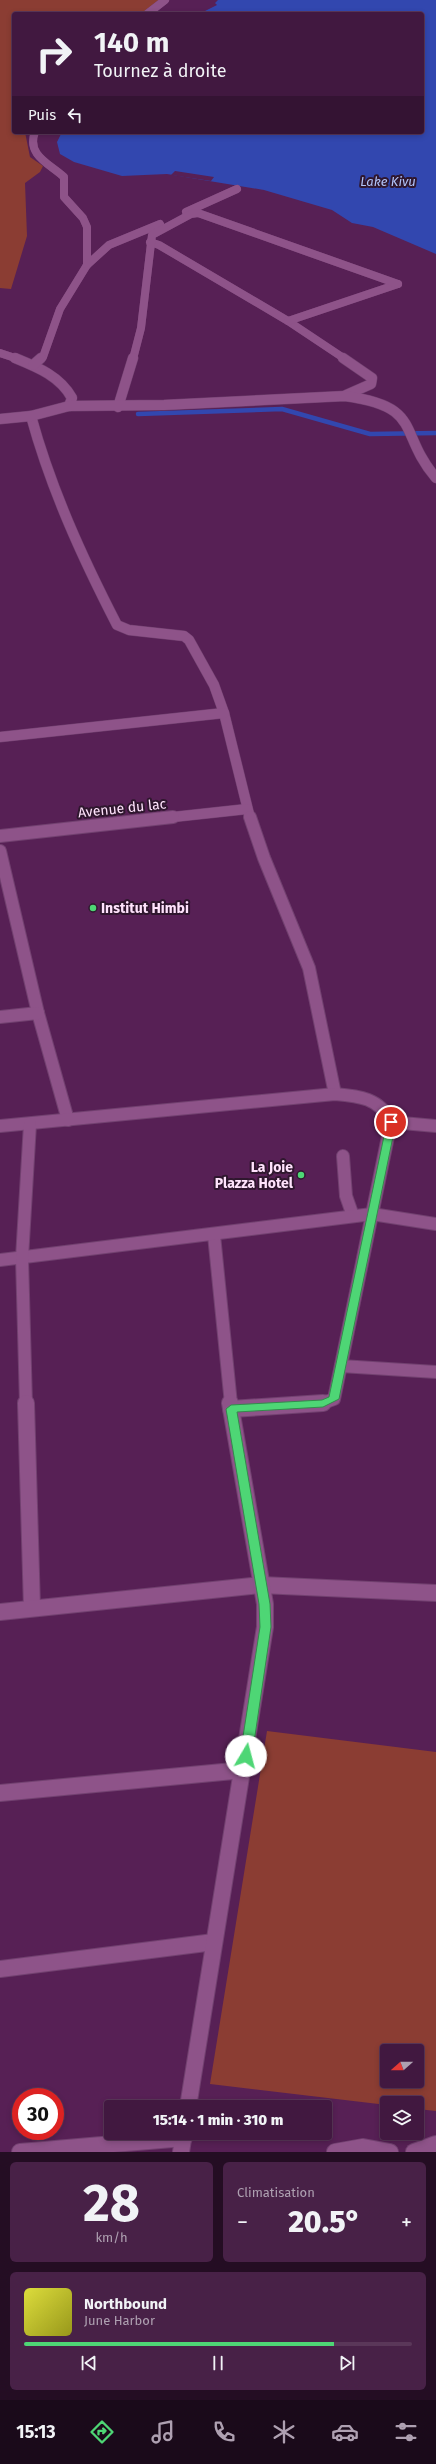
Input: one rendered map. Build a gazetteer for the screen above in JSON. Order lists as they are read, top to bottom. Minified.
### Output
{"streets":{"street":["Avenue du lac"]},"water":["Lake Kivu"],"places":["Institut Himbi","La Joie Plazza Hotel"],"north":"left","page":{"turn":["140 m","Tournez à droite"],"then":"Puis","limit":"30","trip":"15:14 · 1 min · 310 m","tile":[["28","km/h"],"Climatisation"],"heat":["−","20.5°","+"],"song":["Northbound","June Harbor"],"tabs":"15:13"}}
